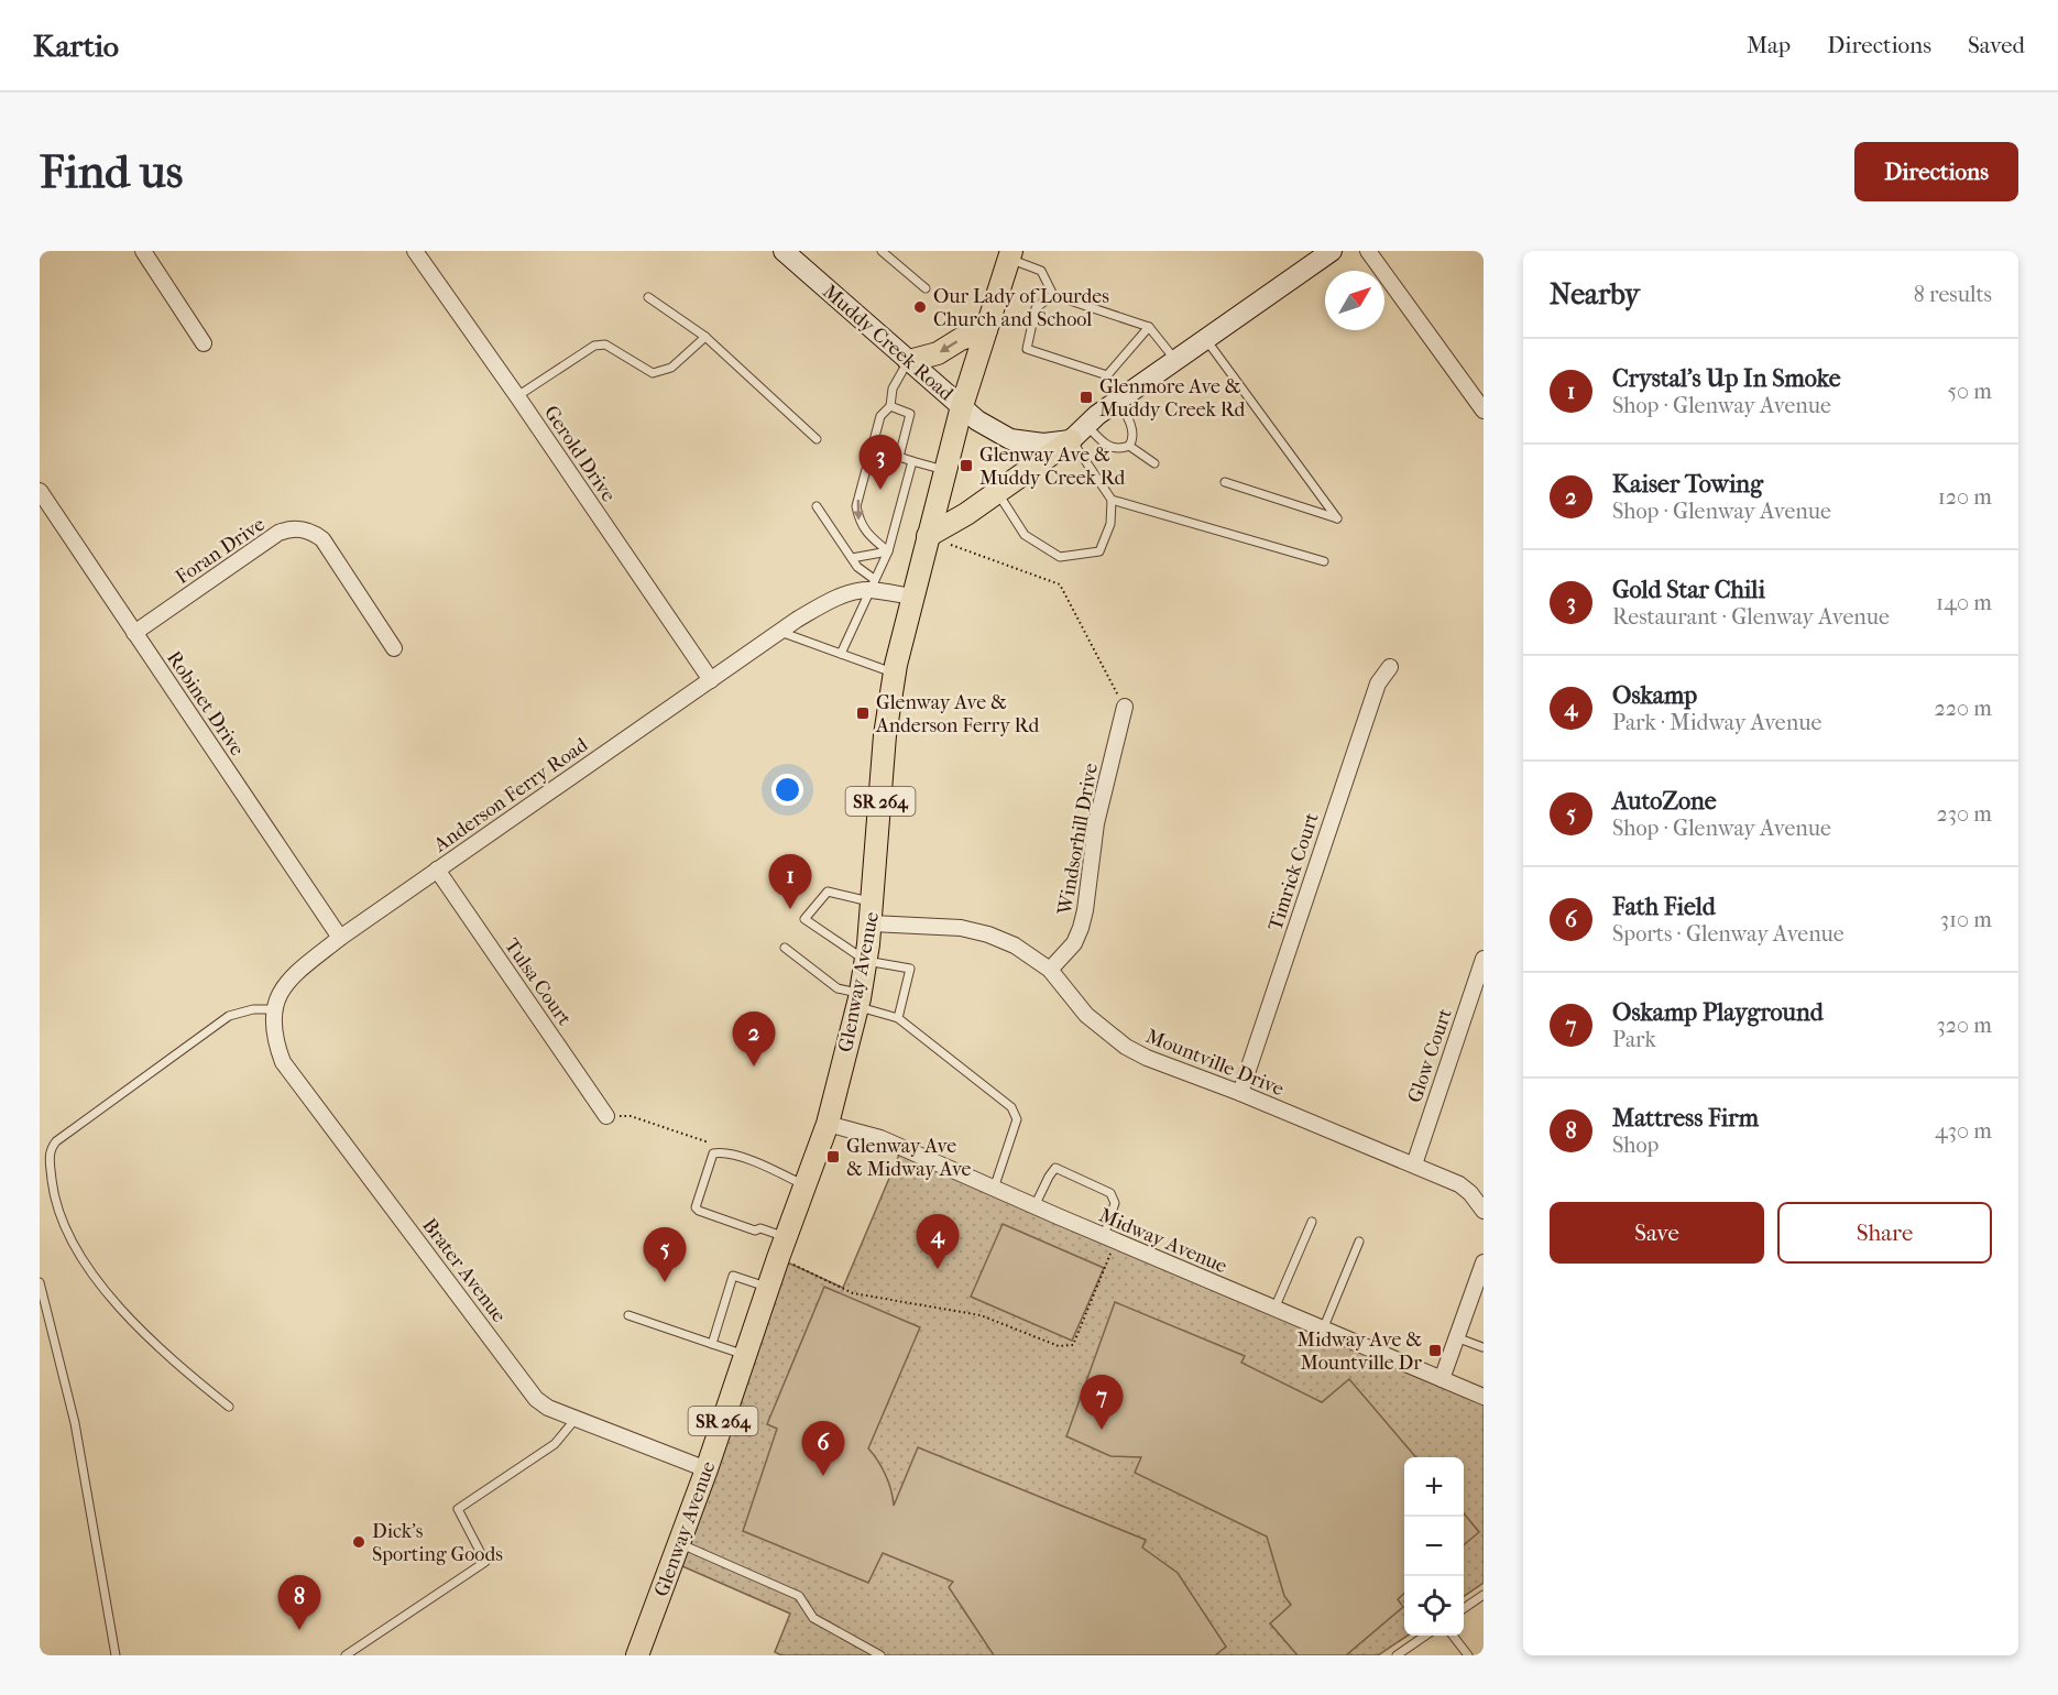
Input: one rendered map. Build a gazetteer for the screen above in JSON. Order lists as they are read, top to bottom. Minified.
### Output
{"streets":{"main road":["SR 264","Glenway Avenue"],"street":["Muddy Creek Road","Gerold Drive","Foran Drive","Robinet Drive","Anderson Ferry Road","Windsorhill Drive","Timrick Court","Tulsa Court","Glow Court","Mountville Drive","Midway Avenue","Brater Avenue"]},"crossings":[["Muddy Creek Road","Glenway Avenue"],["Gerold Drive","Anderson Ferry Road"],["Foran Drive","Robinet Drive"],["Robinet Drive","Anderson Ferry Road"],["Anderson Ferry Road","Tulsa Court"],["Anderson Ferry Road","Glenway Avenue"],["Anderson Ferry Road","Brater Avenue"],["Windsorhill Drive","Mountville Drive"],["Timrick Court","Mountville Drive"],["Glenway Avenue","Mountville Drive"],["Glenway Avenue","Midway Avenue"],["Glenway Avenue","Brater Avenue"],["Glow Court","Mountville Drive"]],"places":{"other":["Our Lady of Lourdes Church and School","Dick's Sporting Goods"],"transit":["Glenmore Ave & Muddy Creek Rd","Glenway Ave & Muddy Creek Rd","Glenway Ave & Anderson Ferry Rd","Glenway Ave & Midway Ave","Midway Ave & Mountville Dr"]},"north":"top right","page":{"header":"Kartio","nav":["Map","Directions","Saved"],"buttons":["Directions",["Save","Share"]],"title":"Find us","heading":["Nearby","8 results"],"list":[{"mark":"1","name":"Crystal's Up In Smoke","note":"Shop · Glenway Avenue","value":"50 m"},{"mark":"2","name":"Kaiser Towing","note":"Shop · Glenway Avenue","value":"120 m"},{"mark":"3","name":"Gold Star Chili","note":"Restaurant · Glenway Avenue","value":"140 m"},{"mark":"4","name":"Oskamp","note":"Park · Midway Avenue","value":"220 m"},{"mark":"5","name":"AutoZone","note":"Shop · Glenway Avenue","value":"230 m"},{"mark":"6","name":"Fath Field","note":"Sports · Glenway Avenue","value":"310 m"},{"mark":"7","name":"Oskamp Playground","note":"Park","value":"320 m"},{"mark":"8","name":"Mattress Firm","note":"Shop","value":"430 m"}],"pins":["3","1","2","4","5","7","6","8"],"map_buttons":["+","−"]}}
